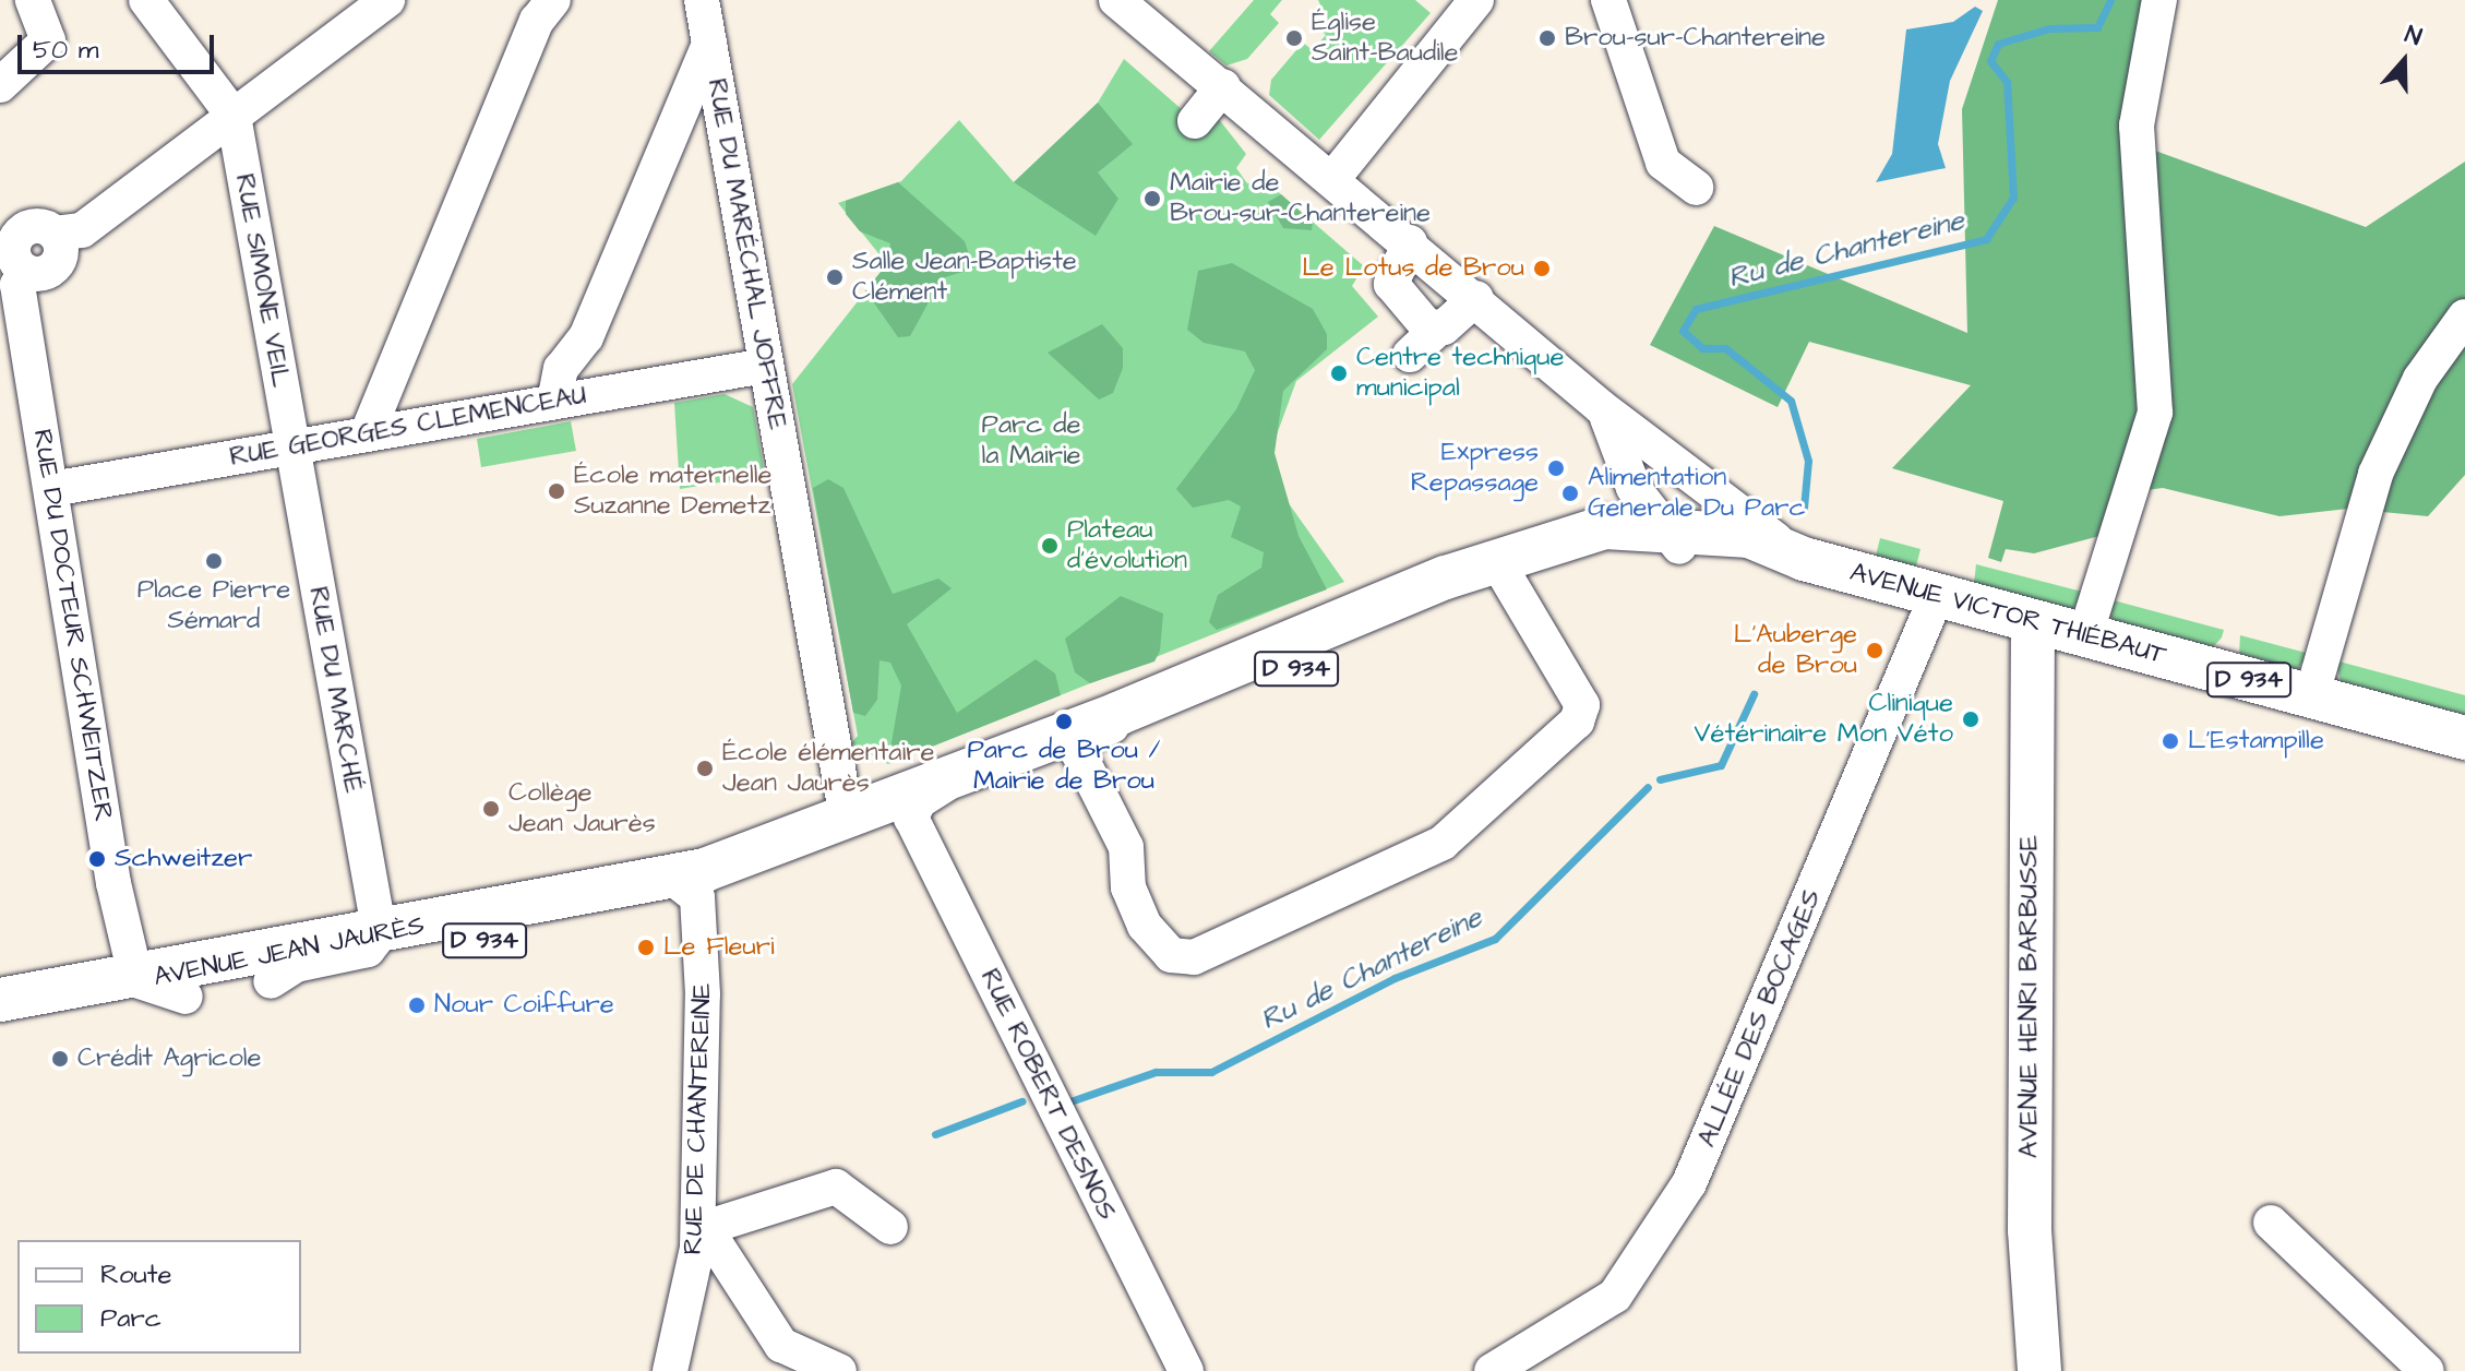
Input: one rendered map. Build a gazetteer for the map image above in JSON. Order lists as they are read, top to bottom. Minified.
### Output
{"streets":{"main road":["AVENUE VICTOR THIÉBAUT","D 934","AVENUE JEAN JAURÈS","AVENUE HENRI BARBUSSE"],"street":["RUE DU MARÉCHAL JOFFRE","RUE SIMONE VEIL","RUE GEORGES CLEMENCEAU","RUE DU DOCTEUR SCHWEITZER","RUE DU MARCHÉ","ALLÉE DES BOCAGES","RUE ROBERT DESNOS","RUE DE CHANTEREINE"]},"crossings":[["RUE DU MARÉCHAL JOFFRE","RUE GEORGES CLEMENCEAU"],["RUE DU MARÉCHAL JOFFRE","AVENUE VICTOR THIÉBAUT"],["RUE DU MARÉCHAL JOFFRE","AVENUE JEAN JAURÈS"],["RUE SIMONE VEIL","RUE GEORGES CLEMENCEAU"],["RUE SIMONE VEIL","RUE DU MARCHÉ"],["RUE GEORGES CLEMENCEAU","RUE DU DOCTEUR SCHWEITZER"],["RUE GEORGES CLEMENCEAU","RUE DU MARCHÉ"],["AVENUE VICTOR THIÉBAUT","AVENUE JEAN JAURÈS"],["AVENUE VICTOR THIÉBAUT","AVENUE HENRI BARBUSSE"],["AVENUE VICTOR THIÉBAUT","ALLÉE DES BOCAGES"],["AVENUE VICTOR THIÉBAUT","RUE ROBERT DESNOS"],["RUE DU DOCTEUR SCHWEITZER","AVENUE JEAN JAURÈS"],["RUE DU MARCHÉ","AVENUE JEAN JAURÈS"],["AVENUE JEAN JAURÈS","RUE ROBERT DESNOS"],["AVENUE JEAN JAURÈS","RUE DE CHANTEREINE"]],"water":["Ru de Chantereine"],"parks":["Parc de la Mairie"],"places":["Église Saint-Baudile","Brou-sur-Chantereine","Mairie de Brou-sur-Chantereine","Le Lotus de Brou","Salle Jean-Baptiste Clément","Centre technique municipal","Express Repassage","École maternelle Suzanne Demetz","Alimentation Generale Du Parc","Plateau d’évolution","Place Pierre Sémard","L'Auberge de Brou","Clinique Vétérinaire Mon Véto","Parc de Brou / Mairie de Brou","L'Estampille","École élémentaire Jean Jaurès","Collège Jean Jaurès","Schweitzer","Le Fleuri","Nour Coiffure","Crédit Agricole"],"legend":["Route","Parc"],"scale_bar":"50 m","north":"top"}
